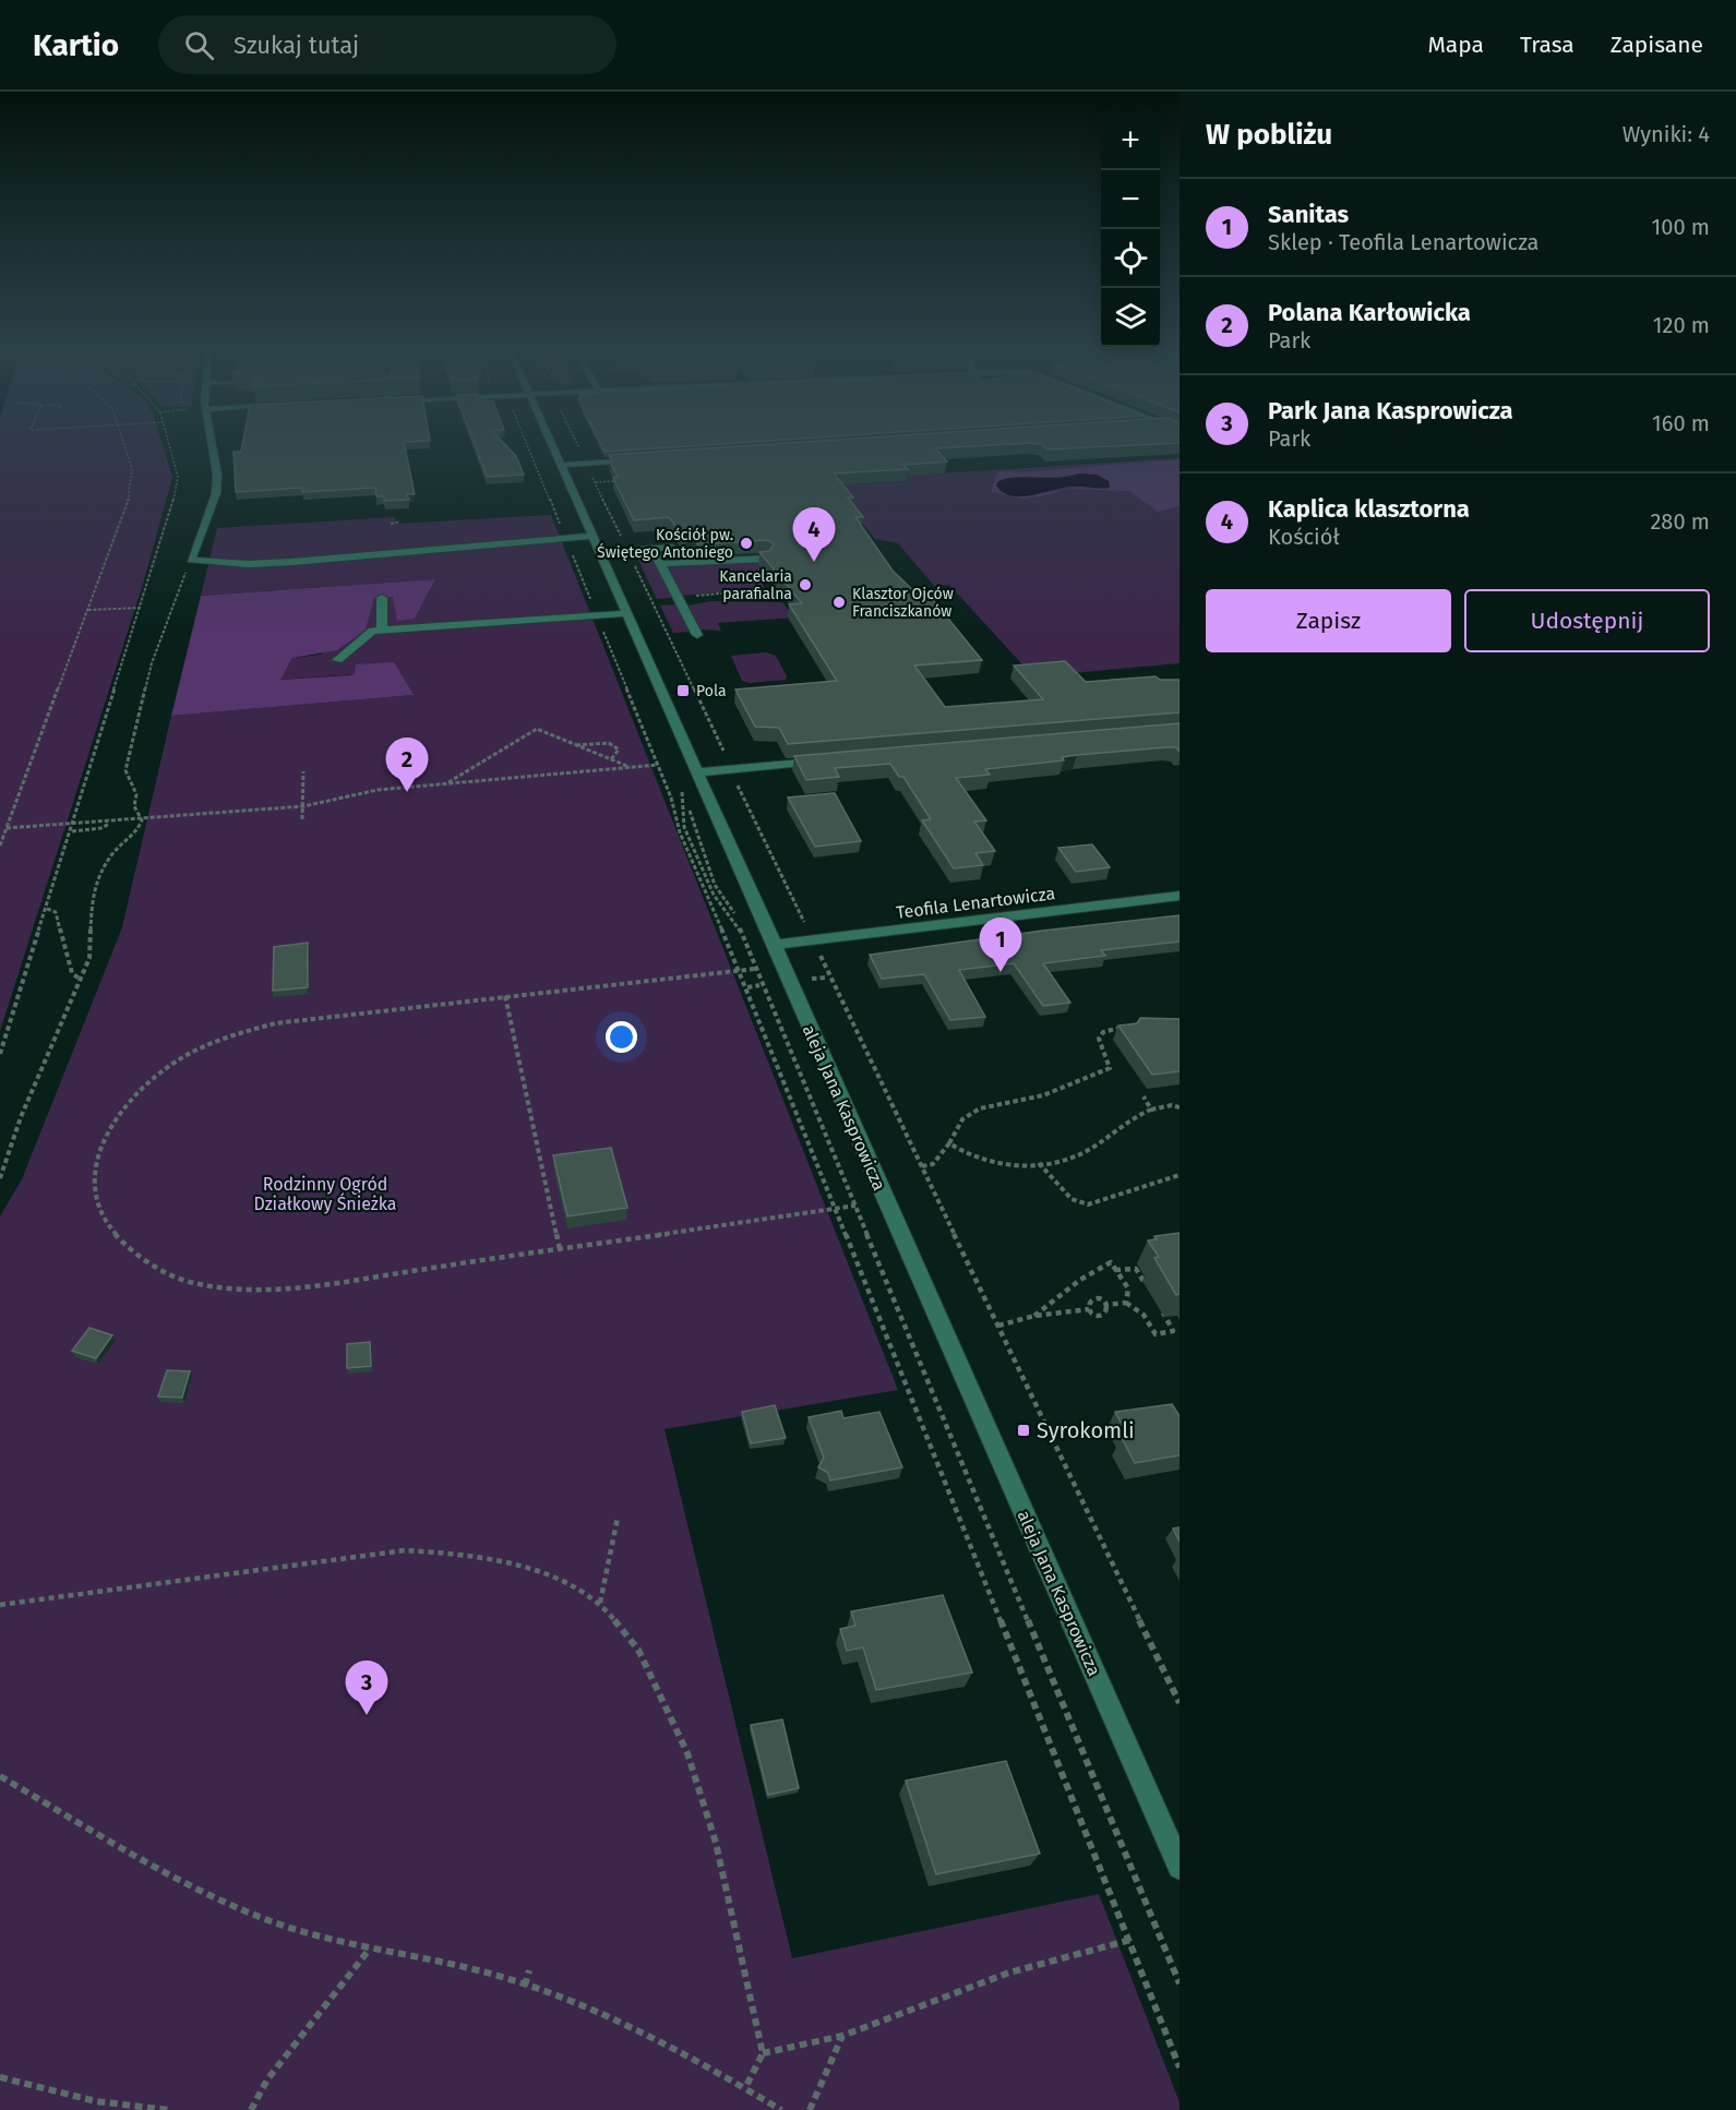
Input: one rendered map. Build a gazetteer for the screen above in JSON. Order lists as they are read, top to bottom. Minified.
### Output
{"streets":{"street":["Teofila Lenartowicza","aleja Jana Kasprowicza"]},"crossings":[["Teofila Lenartowicza","aleja Jana Kasprowicza"]],"parks":["Rodzinny Ogród Działkowy Śnieżka"],"places":{"other":["Kościół pw. Świętego Antoniego","Kancelaria parafialna","Klasztor Ojców Franciszkanów"],"transit":["Pola","Syrokomli"]},"page":{"header":"Kartio","search":"Szukaj tutaj","nav":["Mapa","Trasa","Zapisane"],"heading":["W pobliżu","Wyniki: 4"],"map_buttons":["+","−"],"list":[{"mark":"1","name":"Sanitas","note":"Sklep · Teofila Lenartowicza","value":"100 m"},{"mark":"2","name":"Polana Karłowicka","note":"Park","value":"120 m"},{"mark":"3","name":"Park Jana Kasprowicza","note":"Park","value":"160 m"},{"mark":"4","name":"Kaplica klasztorna","note":"Kościół","value":"280 m"}],"pins":["4","2","1","3"],"buttons":["Zapisz","Udostępnij"]}}
